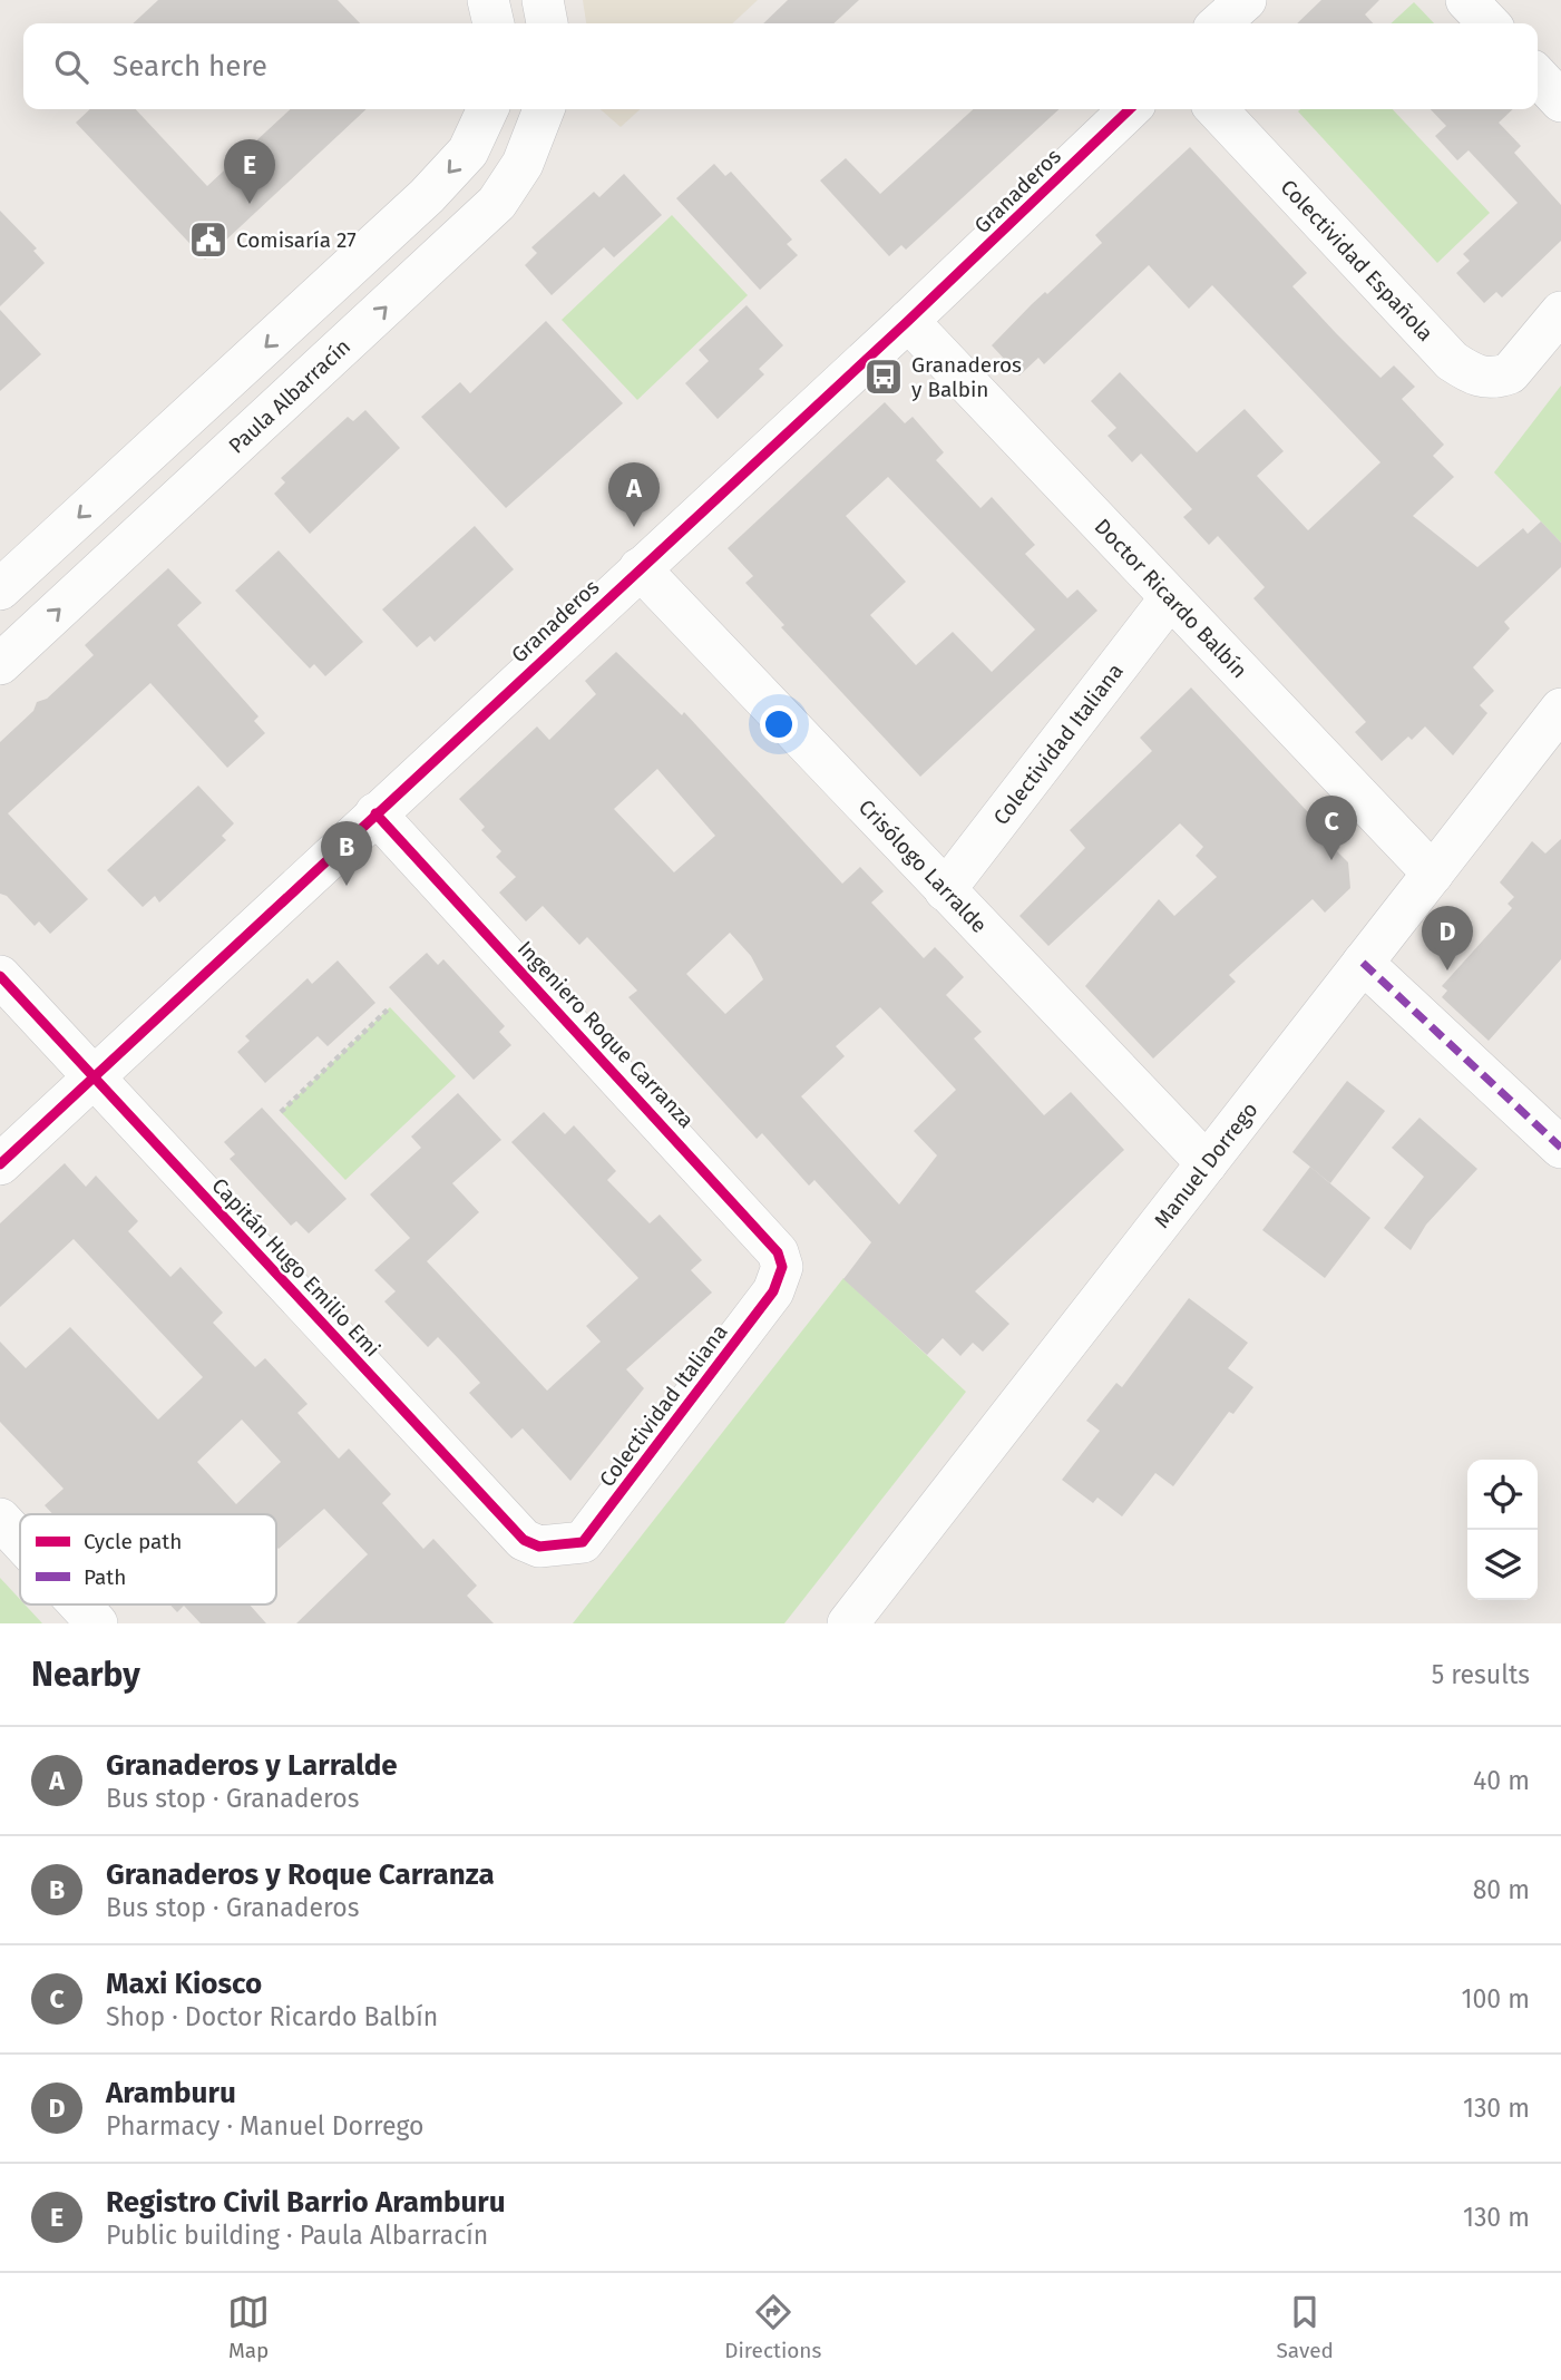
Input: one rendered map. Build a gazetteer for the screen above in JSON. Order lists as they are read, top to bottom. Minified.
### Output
{"streets":{"street":["Granaderos","Colectividad Española","Paula Albarracín","Doctor Ricardo Balbín","Colectividad Italiana","Crisólogo Larralde","Ingeniero Roque Carranza","Manuel Dorrego","Capitán Hugo Emilio Emi"]},"crossings":[["Granaderos","Doctor Ricardo Balbín"],["Granaderos","Crisólogo Larralde"],["Granaderos","Ingeniero Roque Carranza"],["Granaderos","Capitán Hugo Emilio Emi"],["Doctor Ricardo Balbín","Colectividad Italiana"],["Doctor Ricardo Balbín","Manuel Dorrego"],["Colectividad Italiana","Crisólogo Larralde"],["Colectividad Italiana","Ingeniero Roque Carranza"],["Colectividad Italiana","Capitán Hugo Emilio Emi"],["Crisólogo Larralde","Manuel Dorrego"]],"places":{"public building":["Comisaría 27"],"bus stop":["Granaderos y Balbin"]},"legend":["Cycle path","Path"],"page":{"search":"Search here","pins":["E","A","C","B","D"],"heading":["Nearby","5 results"],"list":[{"mark":"A","name":"Granaderos y Larralde","note":"Bus stop · Granaderos","value":"40 m"},{"mark":"B","name":"Granaderos y Roque Carranza","note":"Bus stop · Granaderos","value":"80 m"},{"mark":"C","name":"Maxi Kiosco","note":"Shop · Doctor Ricardo Balbín","value":"100 m"},{"mark":"D","name":"Aramburu","note":"Pharmacy · Manuel Dorrego","value":"130 m"},{"mark":"E","name":"Registro Civil Barrio Aramburu","note":"Public building · Paula Albarracín","value":"130 m"}],"nav":["Map","Directions","Saved"]}}
